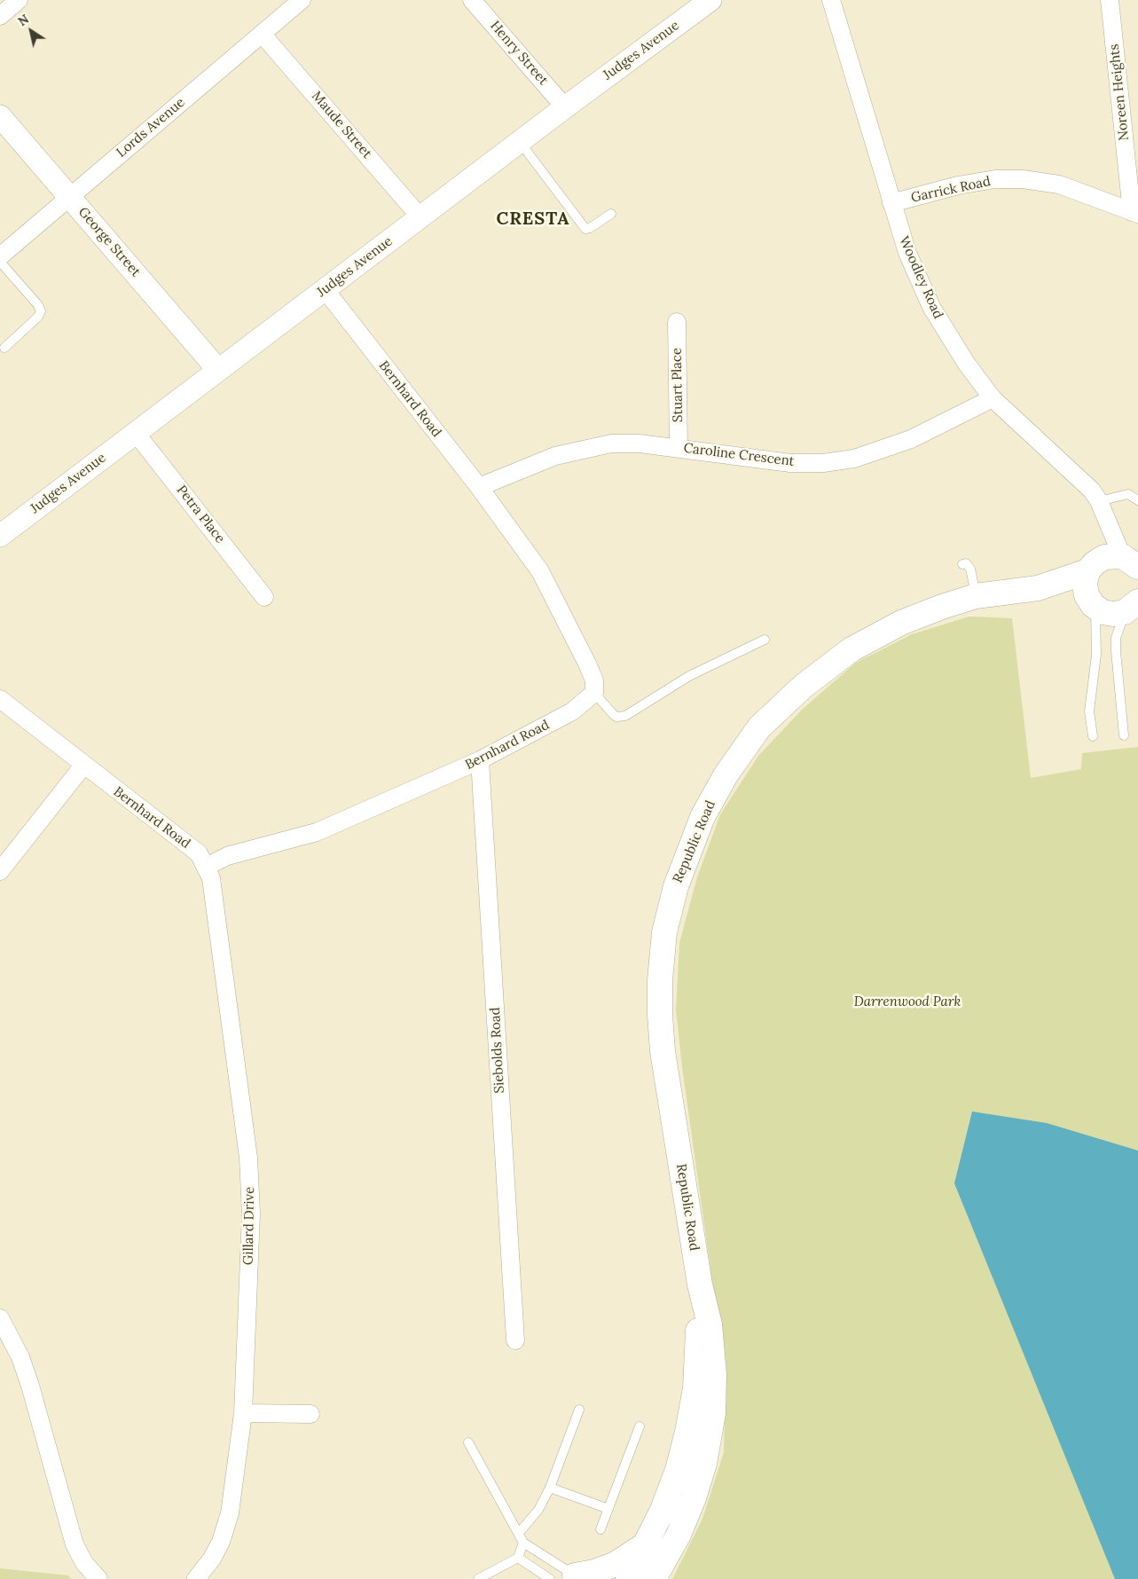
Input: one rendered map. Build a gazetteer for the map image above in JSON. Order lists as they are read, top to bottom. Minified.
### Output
{"streets":{"main road":["Republic Road"],"street":["Judges Avenue","Henry Street","Noreen Heights","Maude Street","Lords Avenue","Garrick Road","George Street","Woodley Road","Stuart Place","Bernhard Road","Caroline Crescent","Petra Place","Siebolds Road","Gillard Drive"]},"crossings":[["Judges Avenue","Henry Street"],["Judges Avenue","Maude Street"],["Judges Avenue","George Street"],["Judges Avenue","Bernhard Road"],["Judges Avenue","Petra Place"],["Noreen Heights","Garrick Road"],["Maude Street","Lords Avenue"],["Lords Avenue","George Street"],["Garrick Road","Woodley Road"],["Woodley Road","Caroline Crescent"],["Woodley Road","Republic Road"],["Stuart Place","Caroline Crescent"],["Bernhard Road","Caroline Crescent"],["Bernhard Road","Siebolds Road"],["Bernhard Road","Gillard Drive"]],"districts":["CRESTA"],"parks":["Darrenwood Park"],"north":"top left"}
